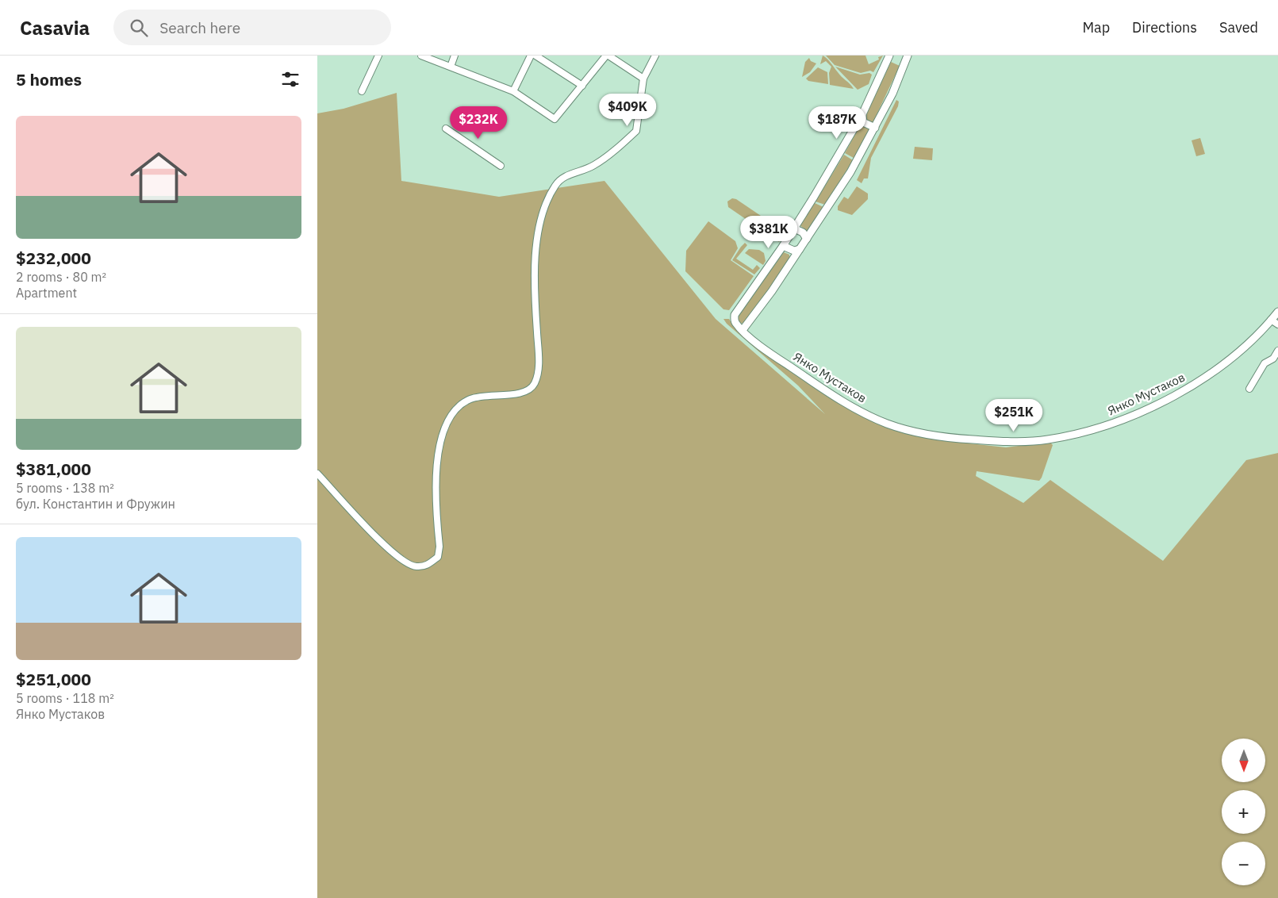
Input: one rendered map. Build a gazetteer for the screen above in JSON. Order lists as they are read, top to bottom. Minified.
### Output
{"streets":{"street":["Янко Мустаков"]},"north":"bottom","page":{"header":"Casavia","search":"Search here","nav":["Map","Directions","Saved"],"heading":"5 homes","price":["$409K","$232K","$187K","$381K","$251K"],"list":[{"name":"$232,000","note":"2 rooms · 80 m² · Apartment"},{"name":"$381,000","note":"5 rooms · 138 m² · бул. Константин и Фружин"},{"name":"$251,000","note":"5 rooms · 118 m² · Янко Мустаков"}],"map_buttons":["+","−"]}}
